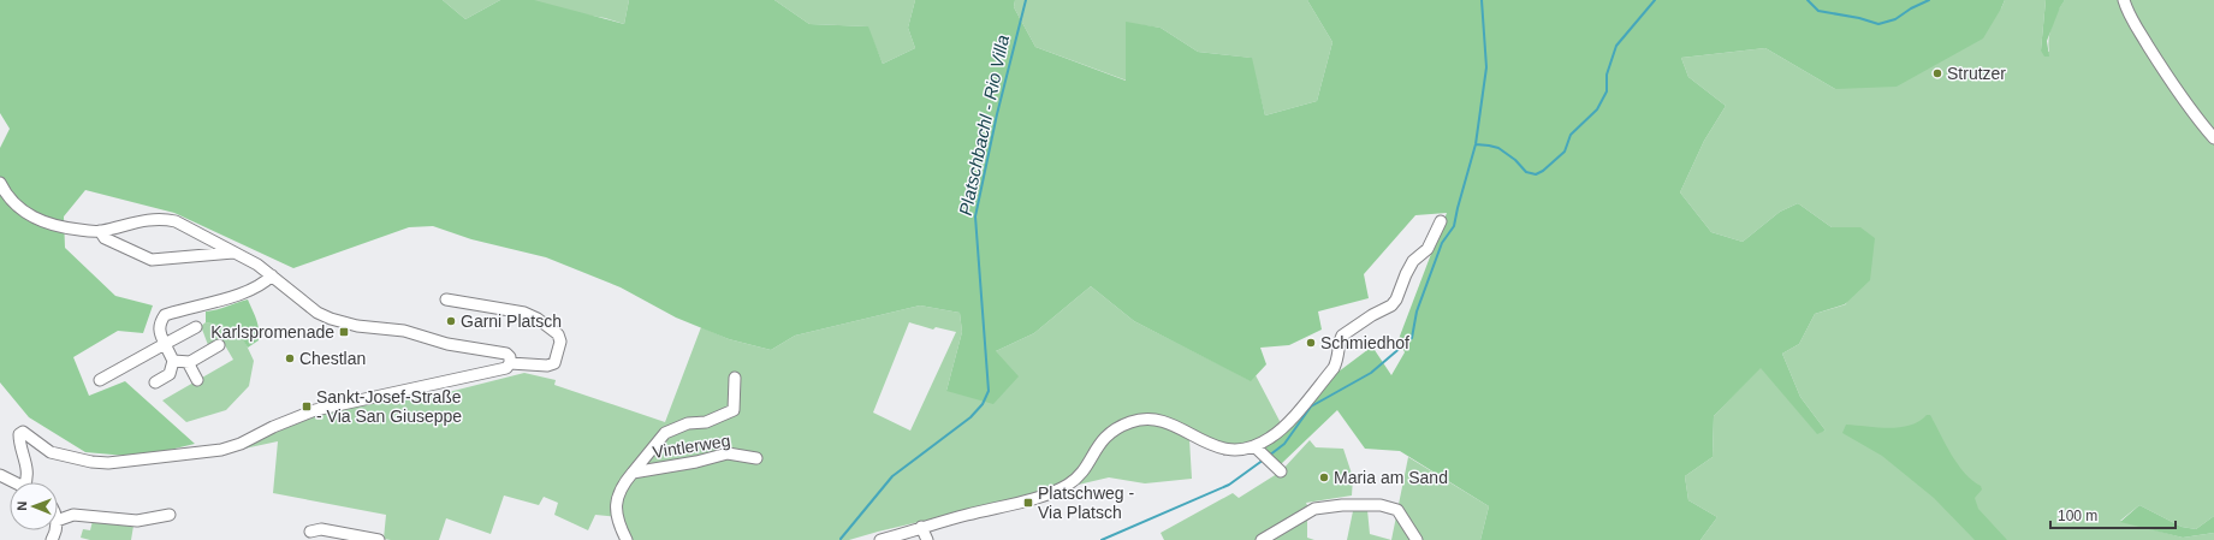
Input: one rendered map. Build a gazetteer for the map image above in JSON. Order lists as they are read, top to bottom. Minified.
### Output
{"streets":{"street":["Vintlerweg"]},"water":["Platschbachl - Rio Villa"],"places":{"other":["Strutzer","Garni Platsch","Schmiedhof","Chestlan","Maria am Sand"],"transit":["Karlspromenade","Sankt-Josef-Straße - Via San Giuseppe","Platschweg - Via Platsch"]},"scale_bar":"100 m","north":"left"}
